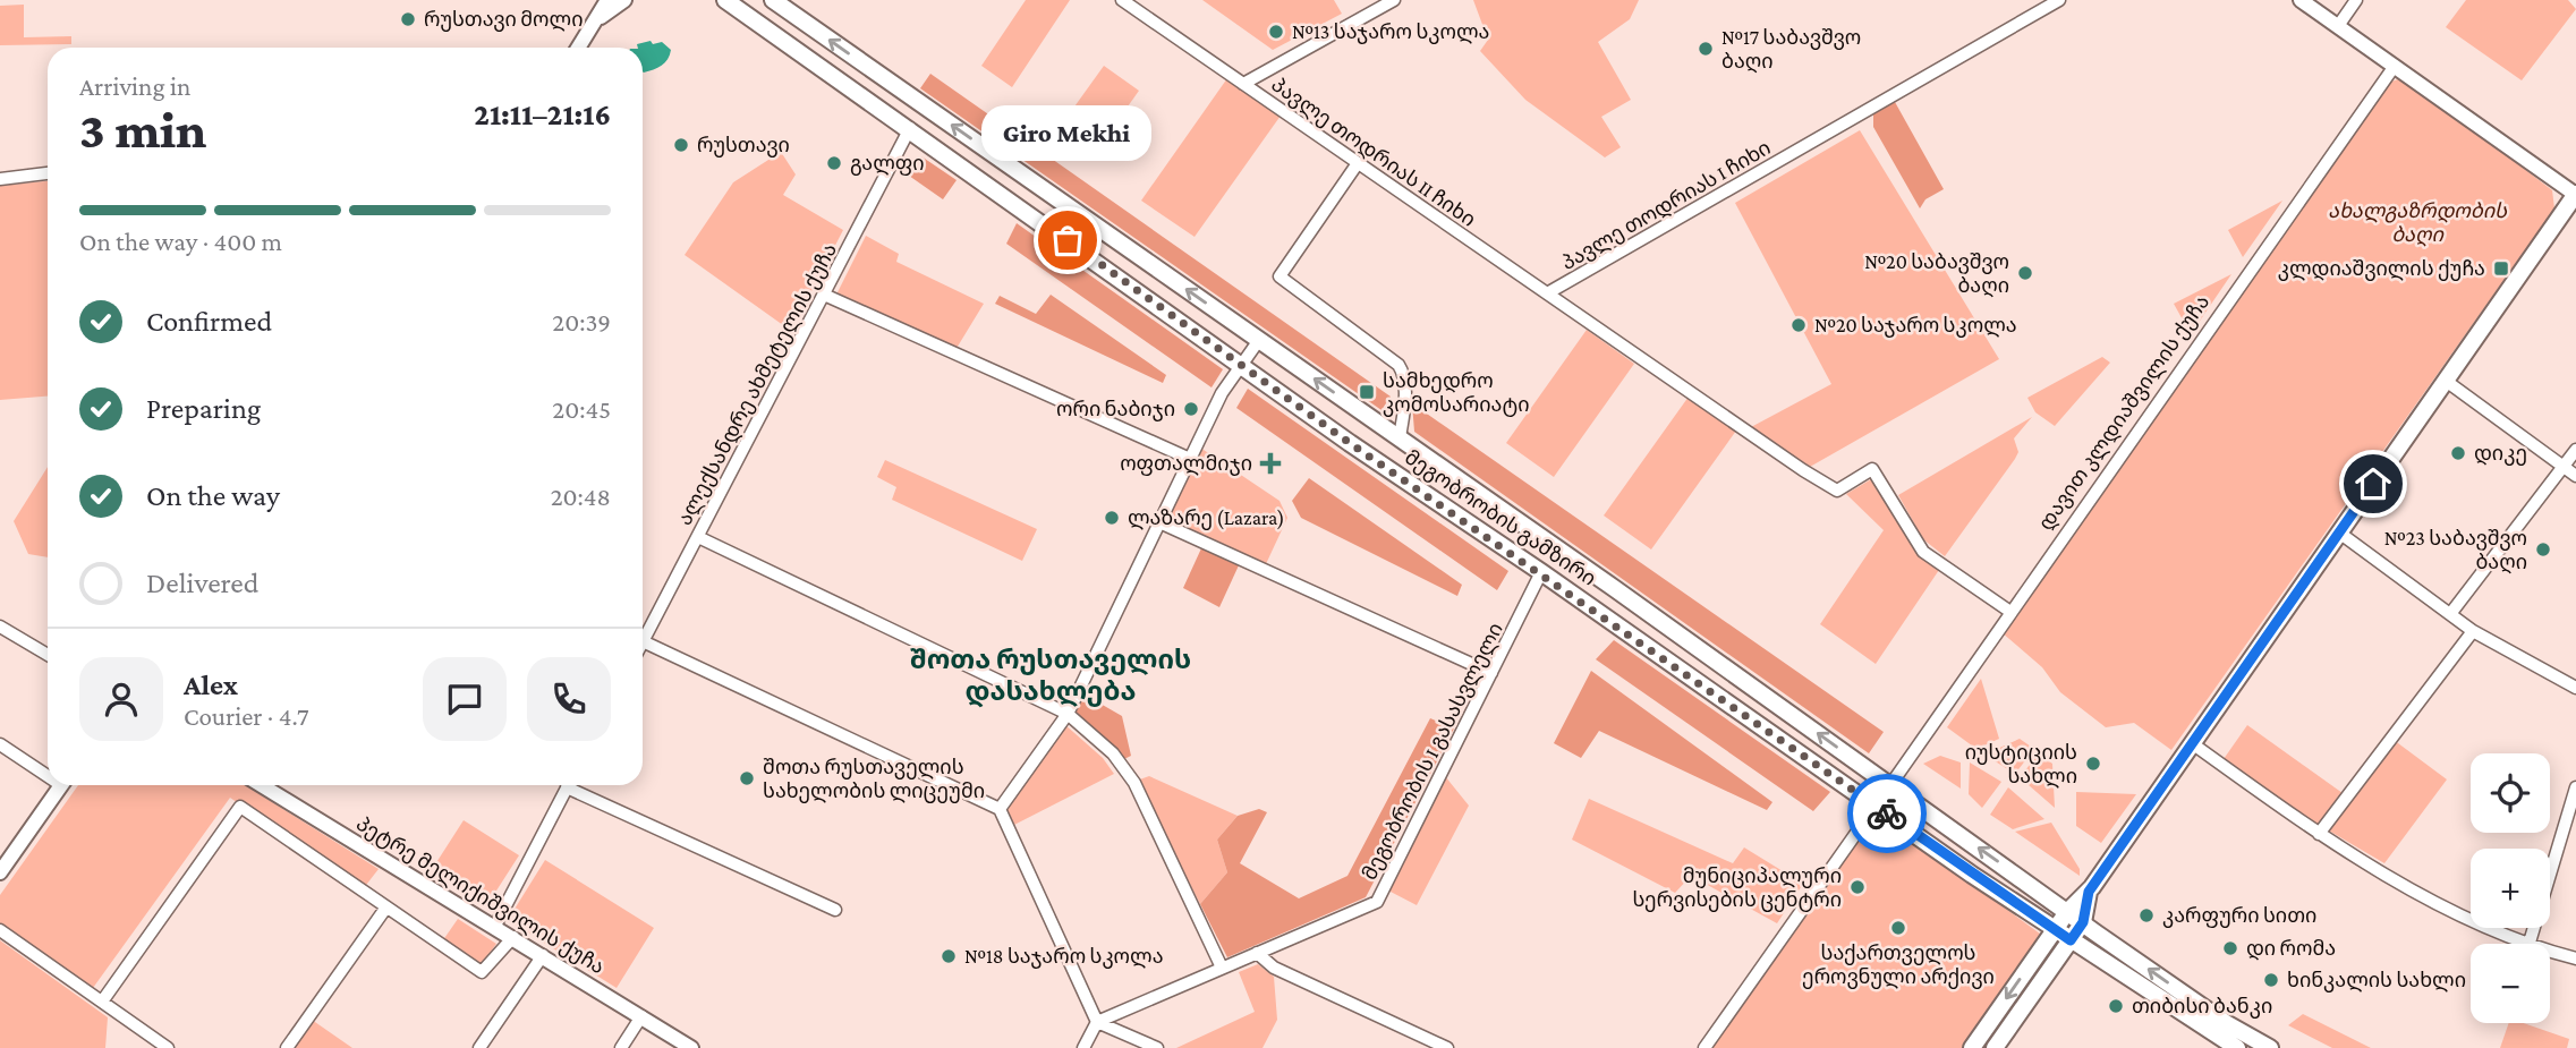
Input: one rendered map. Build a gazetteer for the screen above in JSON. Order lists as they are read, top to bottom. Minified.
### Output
{"streets":{"main road":["მეგობრობის გამზირი"],"street":["პავლე თოდრიას II ჩიხი","პავლე თოდრიას I ჩიხი","ალექსანდრე ახმეტელის ქუჩა","დავით კლდიაშვილის ქუჩა","მეგობრობის I გასასვლელი","პეტრე მელიქიშვილის ქუჩა"]},"crossings":[["პავლე თოდრიას II ჩიხი","პავლე თოდრიას I ჩიხი"],["პავლე თოდრიას I ჩიხი","დავით კლდიაშვილის ქუჩა"],["ალექსანდრე ახმეტელის ქუჩა","მეგობრობის გამზირი"],["დავით კლდიაშვილის ქუჩა","მეგობრობის გამზირი"],["მეგობრობის გამზირი","მეგობრობის I გასასვლელი"]],"districts":["შოთა რუსთაველის დასახლება"],"parks":["ახალგაზრდობის ბაღი"],"places":{"other":["რუსთავი მოლი","№13 საჯარო სკოლა","№17 საბავშვო ბაღი","რუსთავი","გალფი","Giro Mekhi","№20 საბავშვო ბაღი","№20 საჯარო სკოლა","ორი ნაბიჯი","დიკე","ლაზარე (Lazara)","№23 საბავშვო ბაღი","იუსტიციის სახლი","შოთა რუსთაველის სახელობის ლიცეუმი","მუნიციპალური სერვისების ცენტრი","კარფური სითი","საქართველოს ეროვნული არქივი","დი რომა","№18 საჯარო სკოლა","ხინკალის სახლი","თიბისი ბანკი"],"transit":["კლდიაშვილის ქუჩა","სამხედრო კომოსარიატი"],"health":["ოფთალმიჯი"]},"page":{"heading":["3 min","Arriving in","21:11–21:16"],"panel":["Alex","Courier · 4.7"],"bubble":"Giro Mekhi","bar":"On the way · 400 m","list":[["Confirmed","20:39"],["Preparing","20:45"],["On the way","20:48"],"Delivered"],"map_buttons":["+","−"]}}
